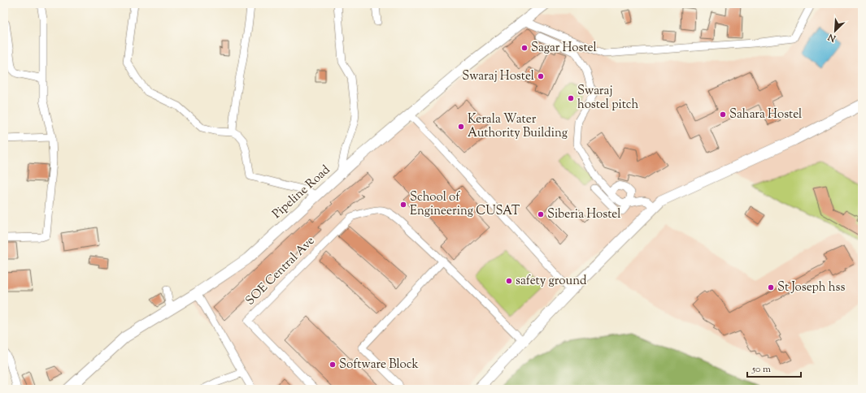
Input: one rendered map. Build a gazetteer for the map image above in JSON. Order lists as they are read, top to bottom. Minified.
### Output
{"streets":{"street":["Pipeline Road","SOE Central Ave"]},"places":["Sagar Hostel","Swaraj Hostel","Swaraj hostel pitch","Sahara Hostel","Kerala Water Authority Building","School of Engineering CUSAT","Siberia Hostel","safety ground","St Joseph hss","Software Block"],"scale_bar":"50 m","north":"bottom left"}
